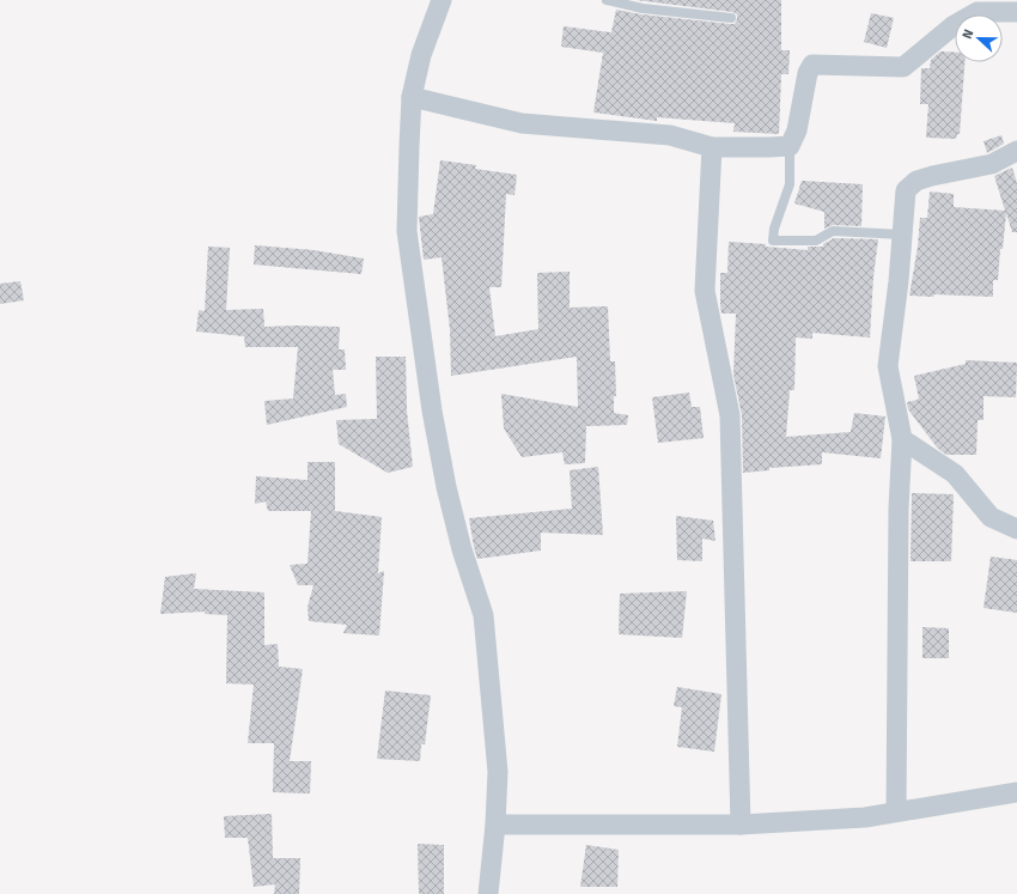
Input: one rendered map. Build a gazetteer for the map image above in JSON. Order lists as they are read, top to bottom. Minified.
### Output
{"north":"left"}
